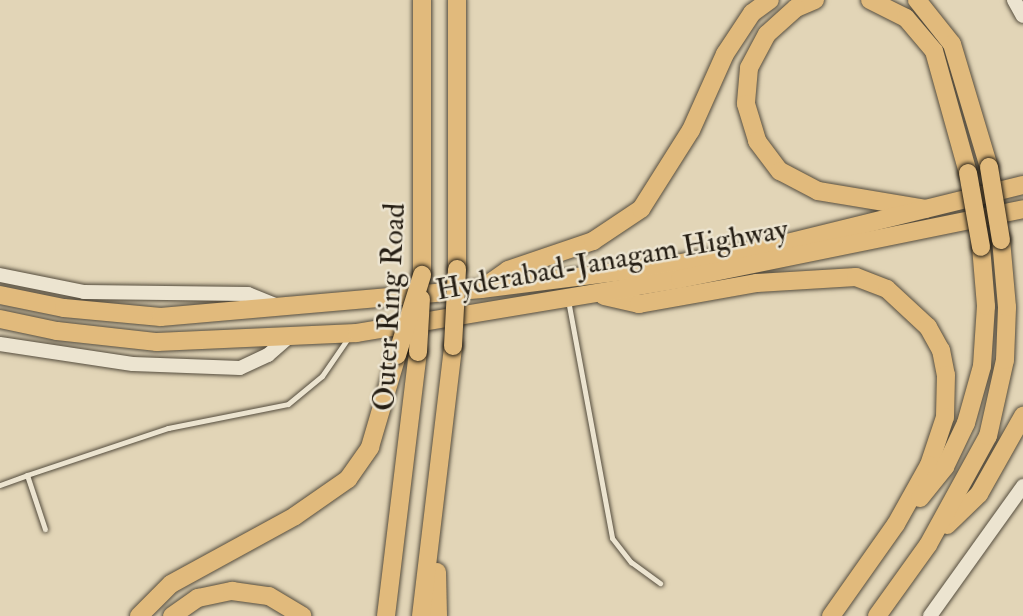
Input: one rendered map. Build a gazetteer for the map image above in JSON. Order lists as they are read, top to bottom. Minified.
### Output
{"streets":{"highway":["Hyderabad-Janagam Highway","Outer Ring Road"]}}
